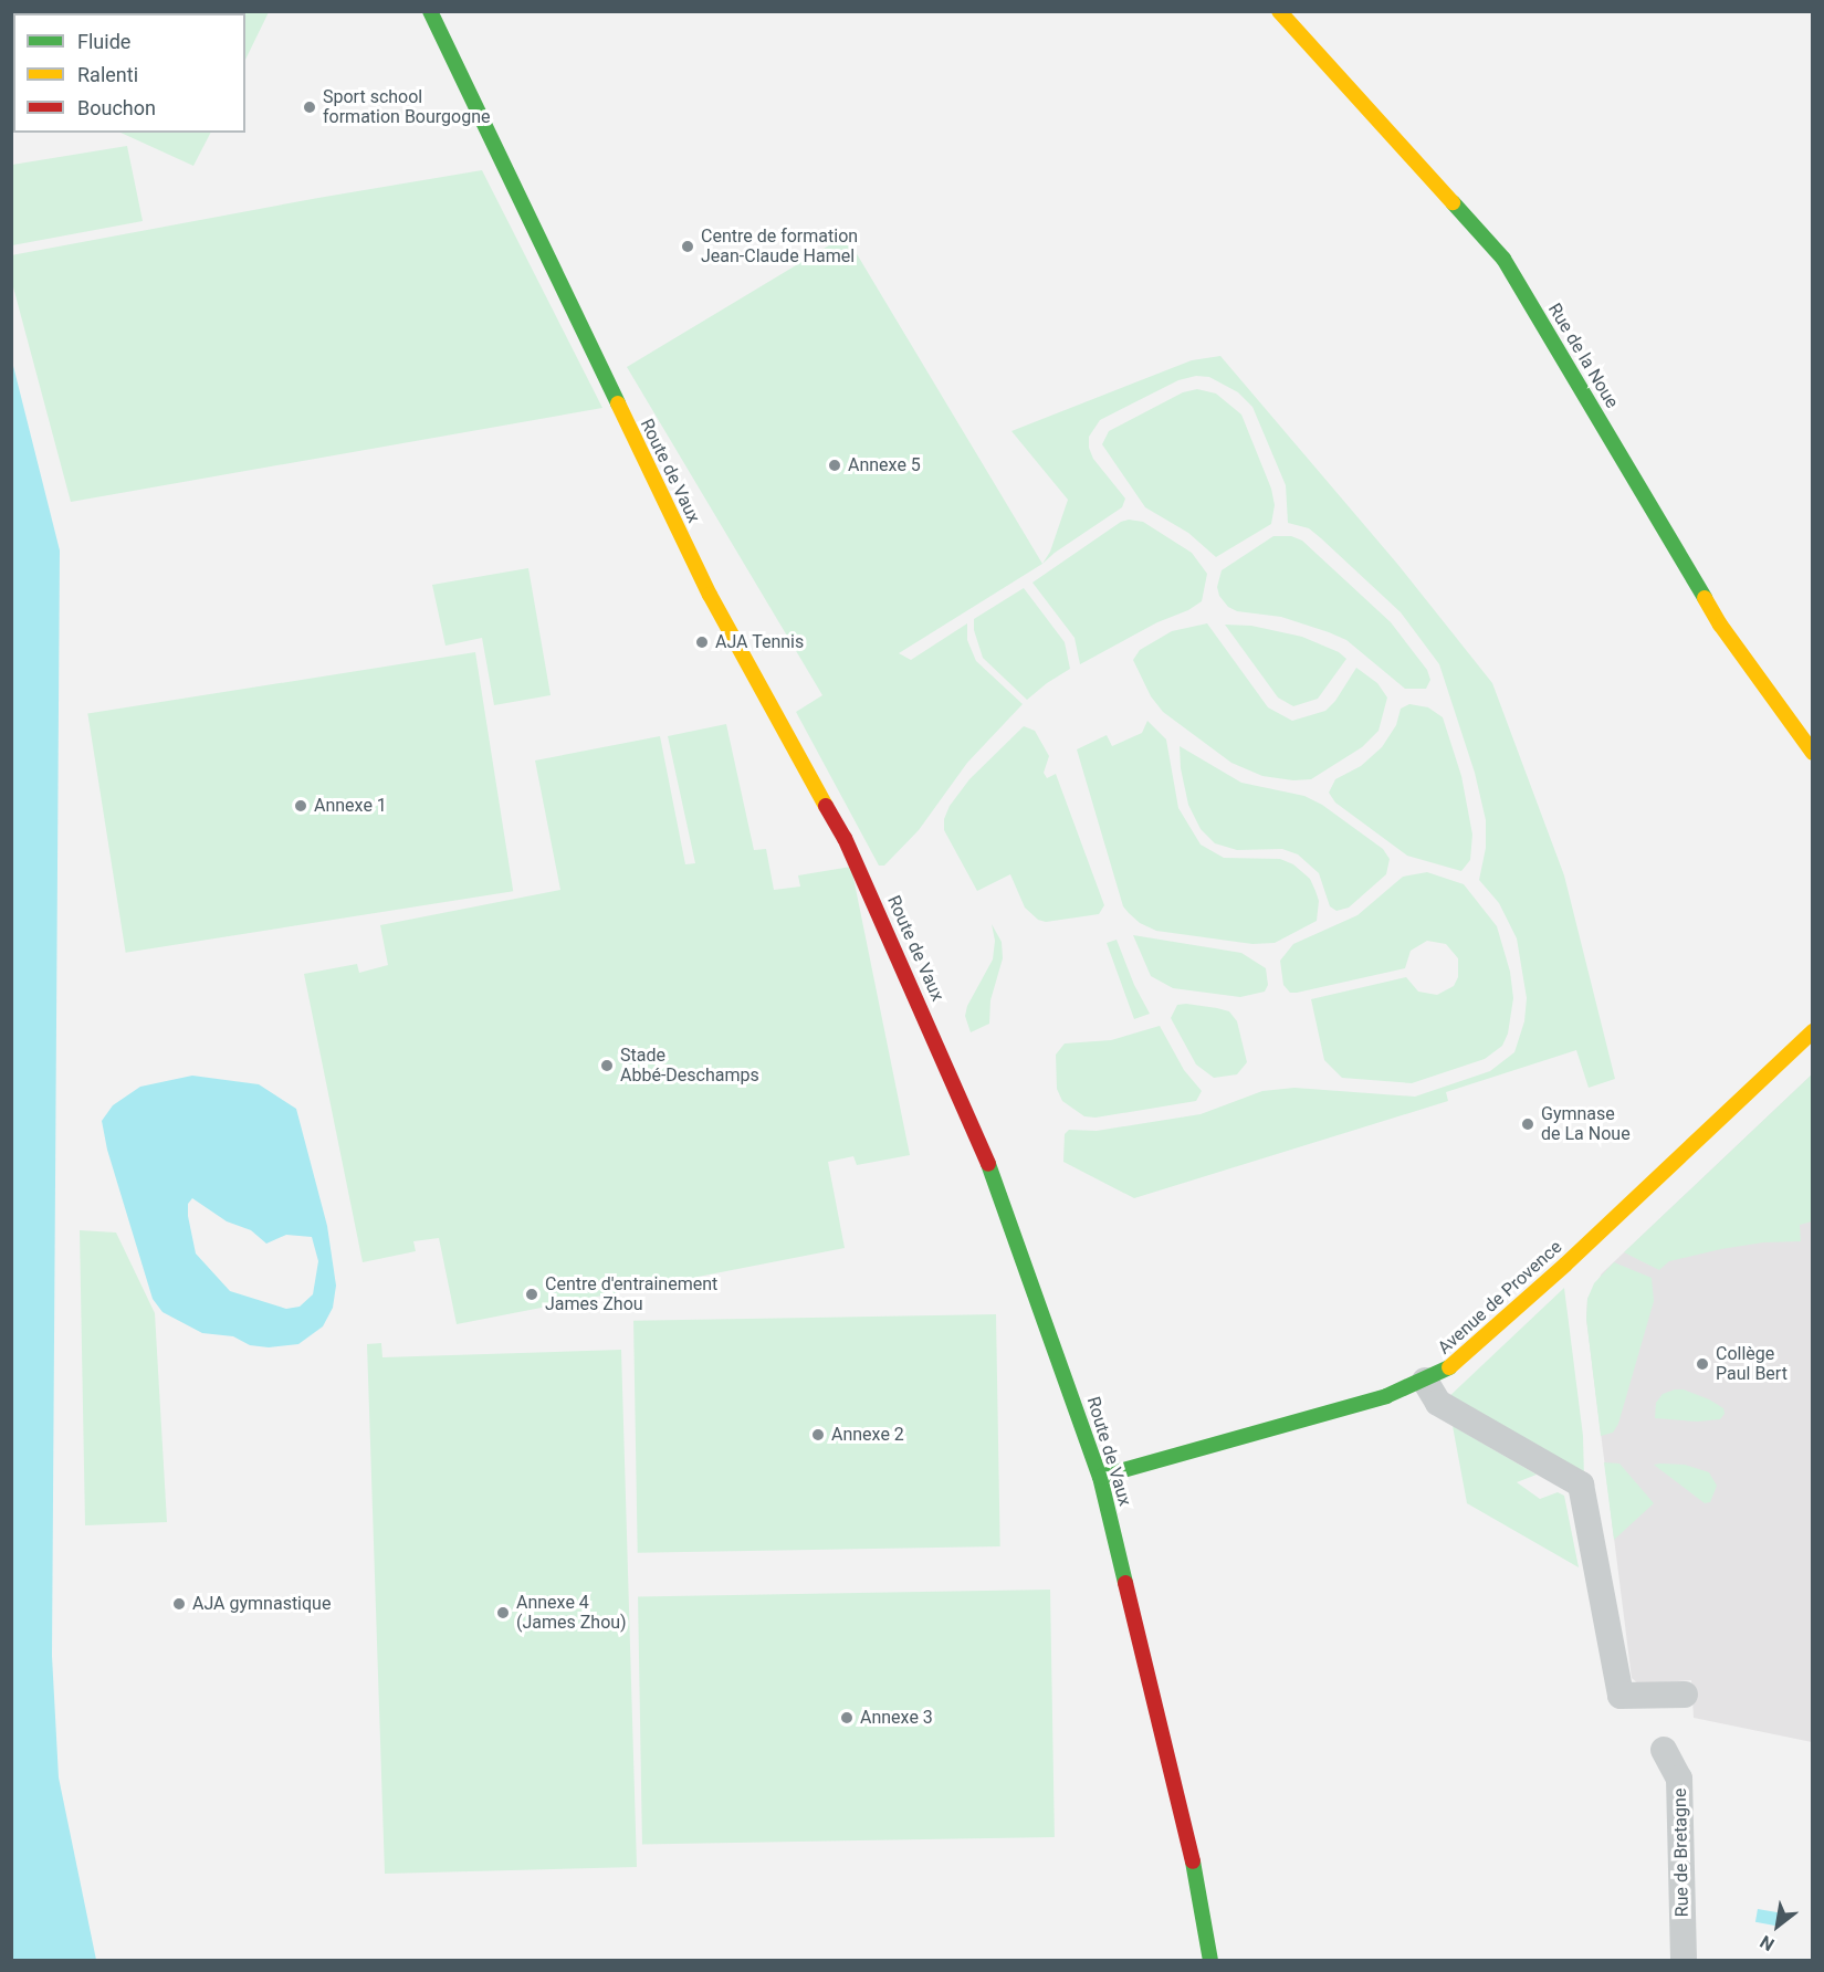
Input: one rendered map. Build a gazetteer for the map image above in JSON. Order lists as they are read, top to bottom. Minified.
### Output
{"streets":{"street":["Rue de la Noue","Route de Vaux","Avenue de Provence","Rue de Bretagne"]},"crossings":[["Route de Vaux","Avenue de Provence"]],"places":["Sport school formation Bourgogne","Centre de formation Jean-Claude Hamel","Annexe 5","AJA Tennis","Annexe 1","Stade Abbé-Deschamps","Gymnase de La Noue","Centre d'entrainement James Zhou","Collège Paul Bert","Annexe 2","AJA gymnastique","Annexe 4 (James Zhou)","Annexe 3"],"legend":["Fluide","Ralenti","Bouchon"],"north":"bottom left"}
